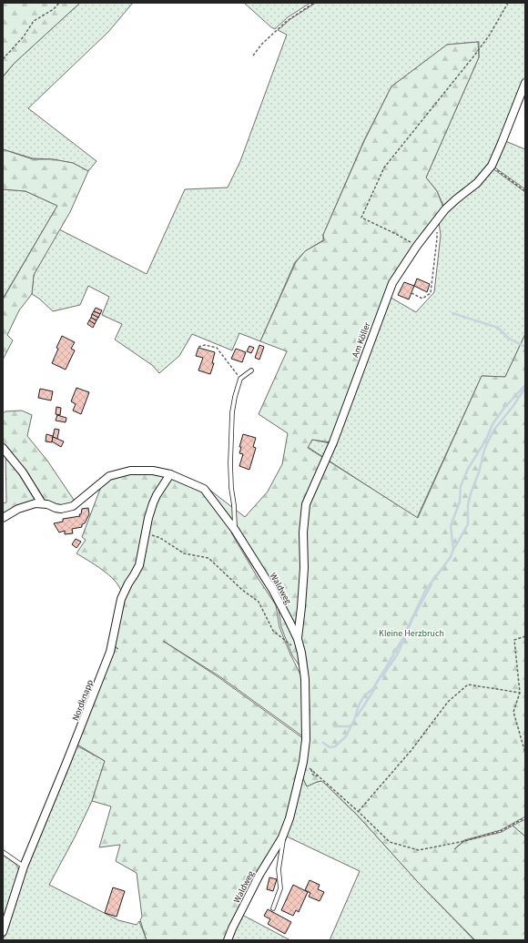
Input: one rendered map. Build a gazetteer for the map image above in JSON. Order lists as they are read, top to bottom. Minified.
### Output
{"streets":{"street":["Am Köller","Waldweg","Nordknapp"]},"crossings":[["Am Köller","Waldweg"],["Waldweg","Nordknapp"]],"parks":["Kleine Herzbruch"]}
